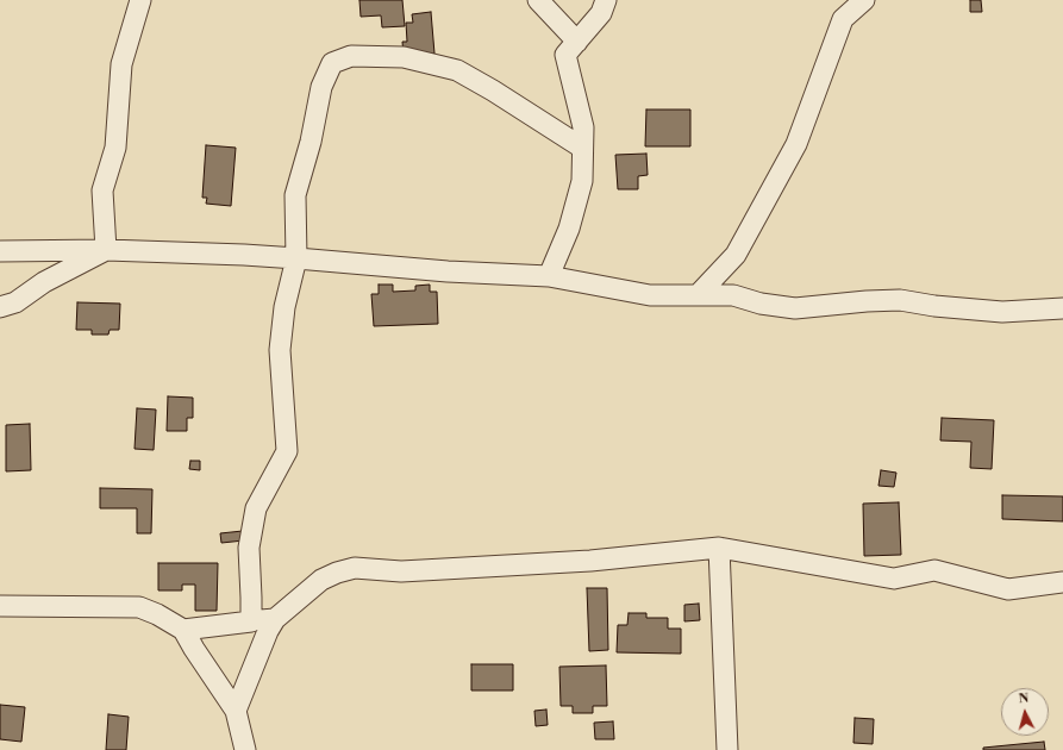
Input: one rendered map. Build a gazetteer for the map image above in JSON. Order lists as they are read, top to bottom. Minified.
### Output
{"north":"top"}
